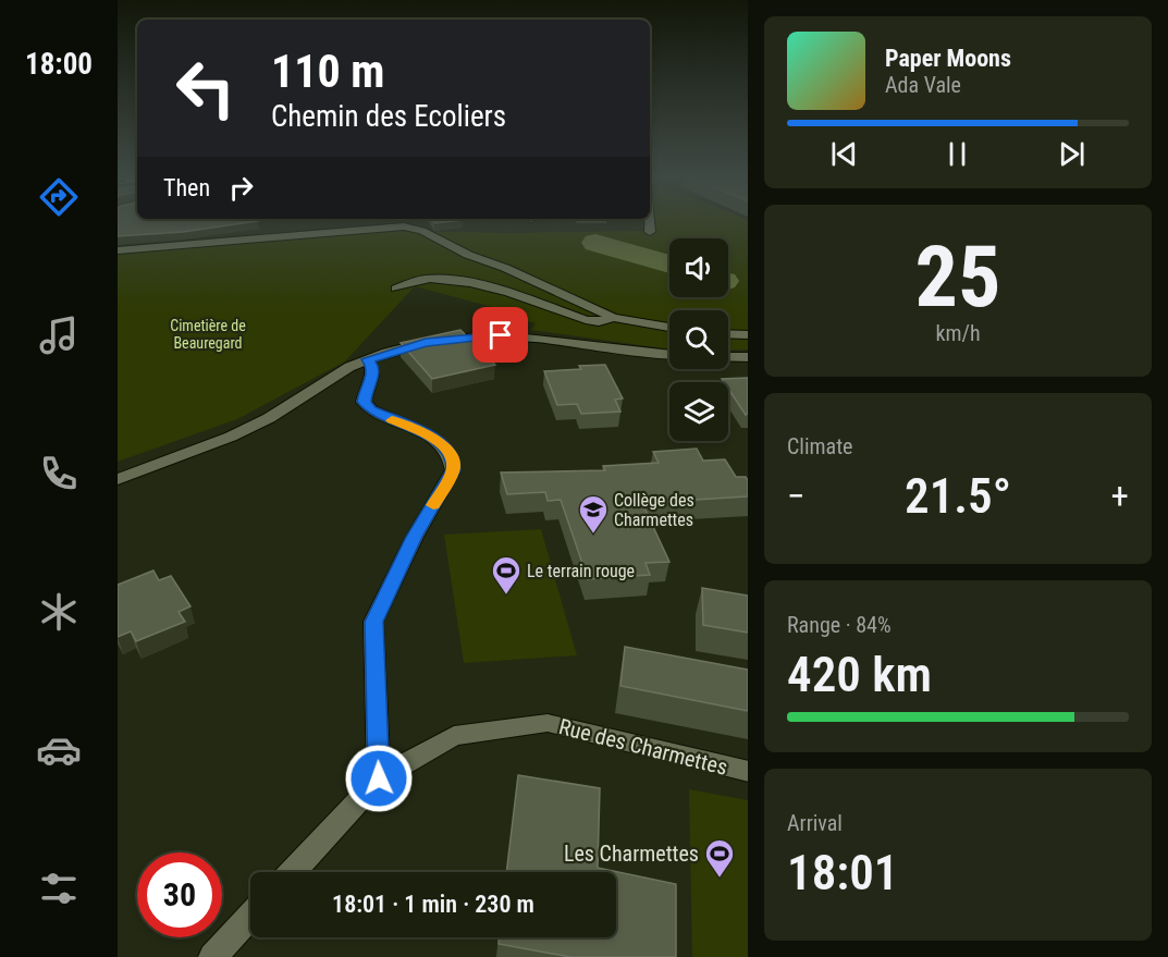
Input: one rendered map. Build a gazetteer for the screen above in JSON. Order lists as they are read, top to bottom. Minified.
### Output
{"streets":{"street":["Rue des Charmettes"]},"parks":["Cimetière de Beauregard"],"places":{"school or university":["Collège des Charmettes"],"sports":["Le terrain rouge","Les Charmettes"]},"page":{"tabs":"18:00","turn":["110 m","Chemin des Ecoliers"],"song":["Paper Moons","Ada Vale"],"then":"Then","tile":[["25","km/h"],"Climate",["Range · 84%","420 km"],["Arrival","18:01"]],"heat":["−","21.5°","+"],"limit":"30","trip":"18:01 · 1 min · 230 m"}}
